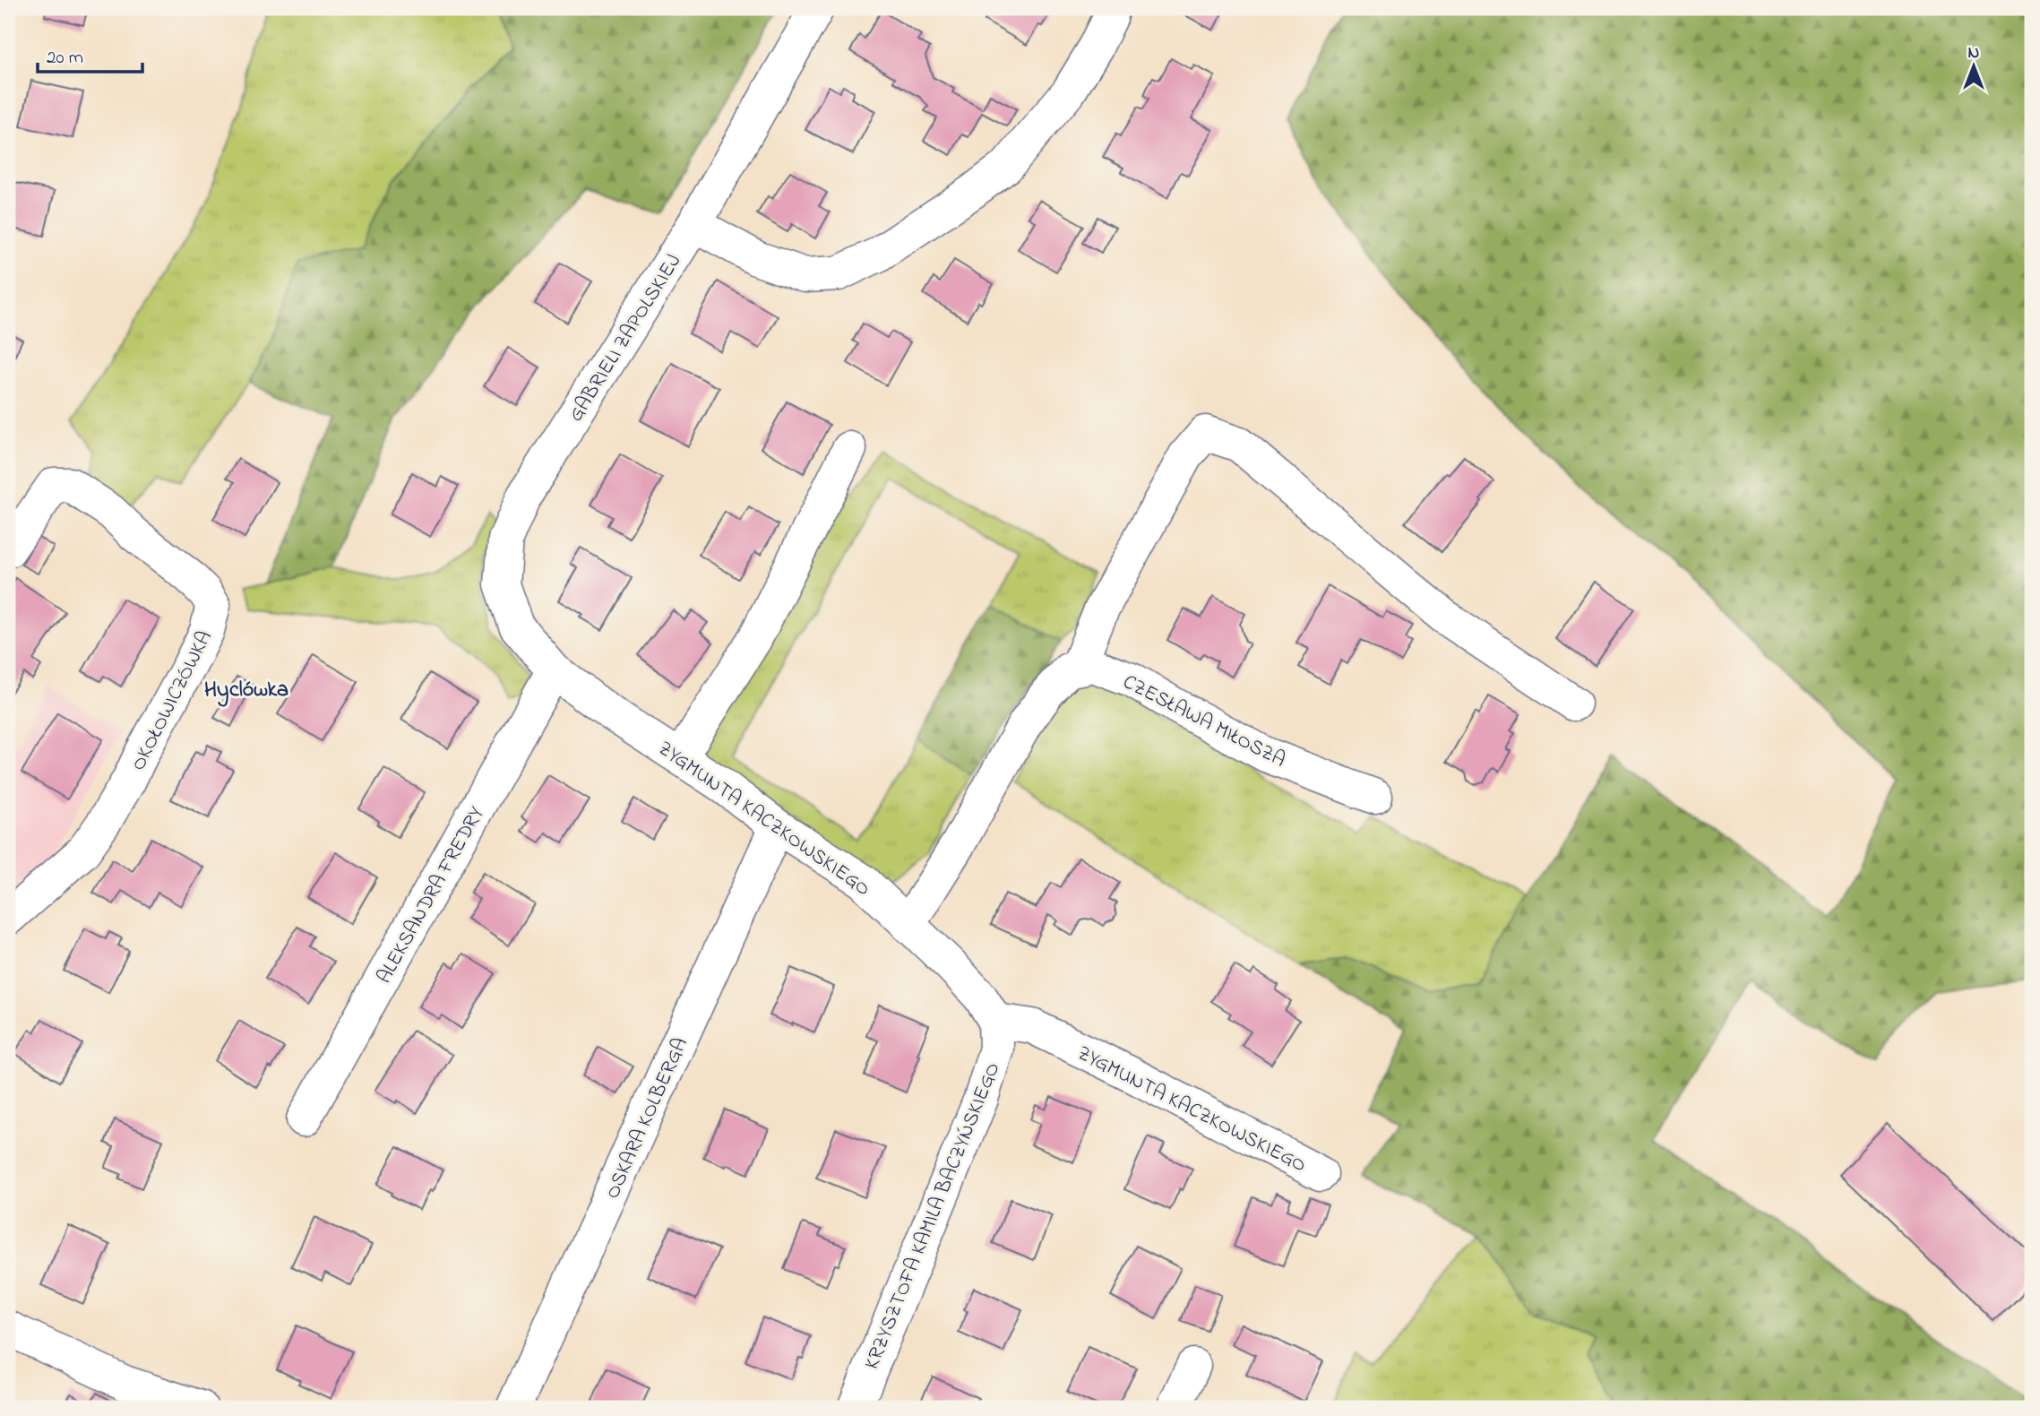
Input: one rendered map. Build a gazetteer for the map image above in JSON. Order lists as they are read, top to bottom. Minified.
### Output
{"streets":{"street":["GABRIELI ZAPOLSKIEJ","OKOŁOWICZÓWKA","CZESŁAWA MIŁOSZA","ZYGMUNTA KACZKOWSKIEGO","ALEKSANDRA FREDRY","OSKARA KOLBERGA","KRZYSZTOFA KAMILA BACZYŃSKIEGO"]},"crossings":[["GABRIELI ZAPOLSKIEJ","ZYGMUNTA KACZKOWSKIEGO"],["GABRIELI ZAPOLSKIEJ","ALEKSANDRA FREDRY"],["ZYGMUNTA KACZKOWSKIEGO","ALEKSANDRA FREDRY"],["ZYGMUNTA KACZKOWSKIEGO","OSKARA KOLBERGA"],["ZYGMUNTA KACZKOWSKIEGO","KRZYSZTOFA KAMILA BACZYŃSKIEGO"]],"districts":["Hyclówka"],"scale_bar":"20 m","north":"top"}
